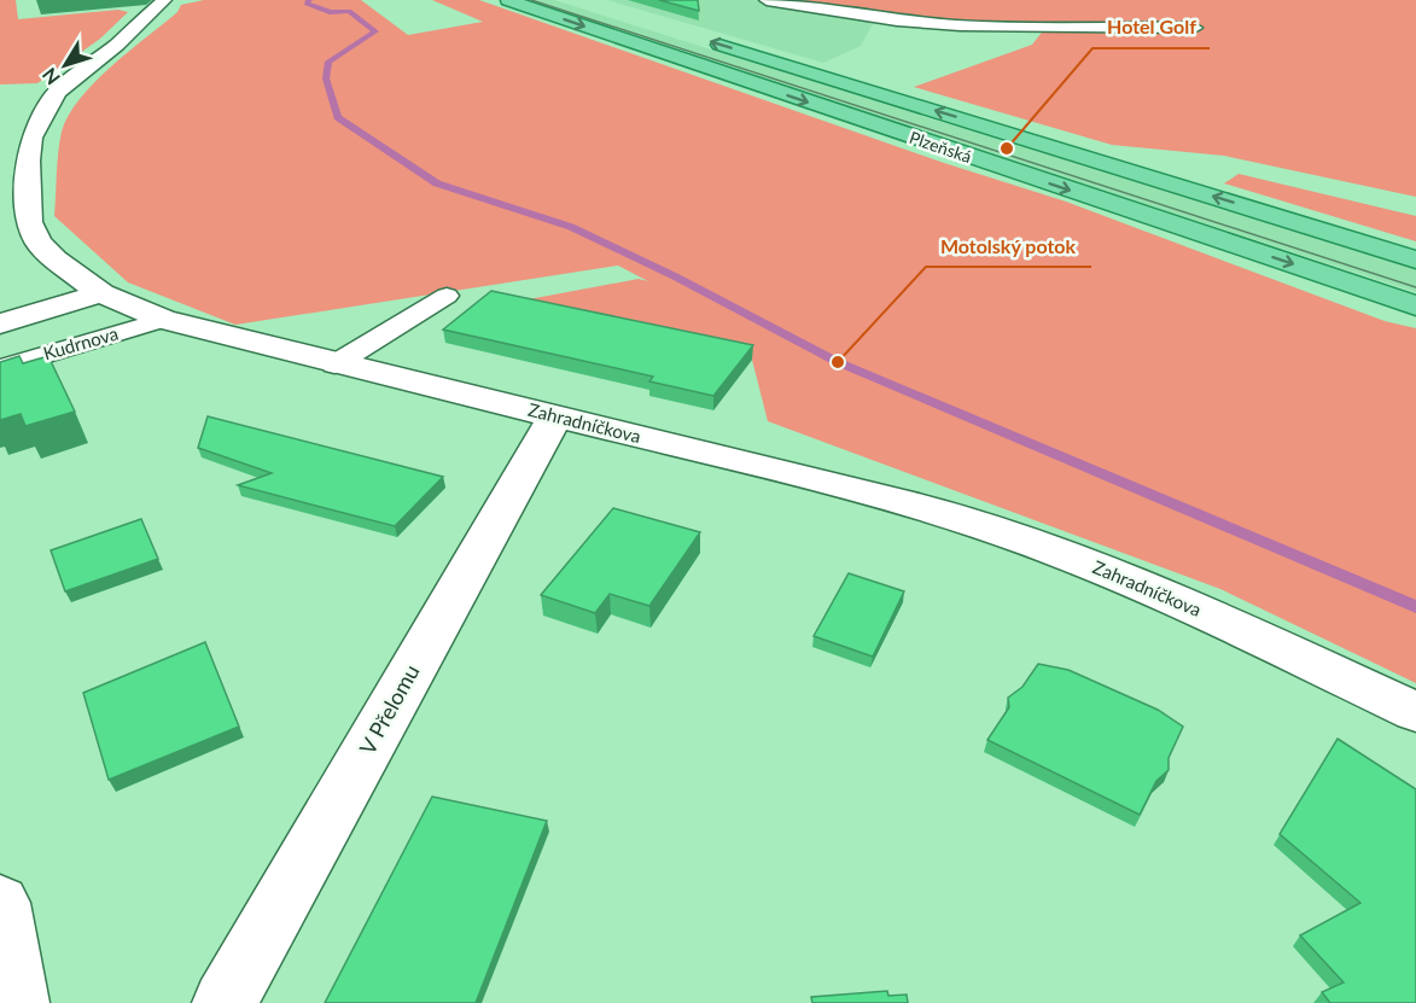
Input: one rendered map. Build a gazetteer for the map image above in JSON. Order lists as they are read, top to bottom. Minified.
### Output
{"streets":{"main road":["Plzeňská"],"street":["Zahradníčkova","V Přelomu"],"lane":["Kudrnova"]},"crossings":[["Kudrnova","Zahradníčkova"],["Zahradníčkova","V Přelomu"]],"places":["Hotel Golf","Motolský potok"],"north":"bottom left"}
